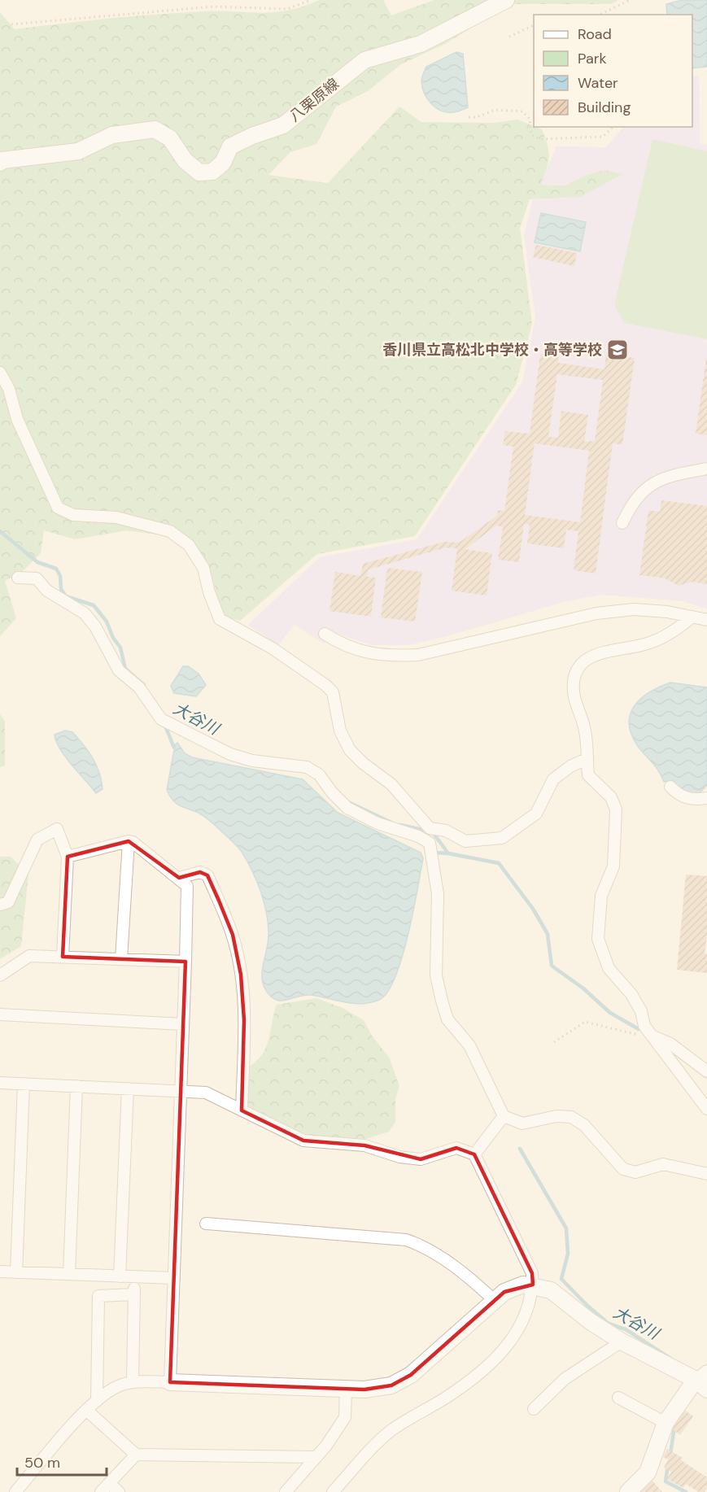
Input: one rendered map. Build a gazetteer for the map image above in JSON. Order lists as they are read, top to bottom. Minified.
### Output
{"streets":{"street":["八栗原線"]},"water":["大谷川"],"places":{"school or university":["香川県立高松北中学校・高等学校"]},"legend":["Road","Park","Water","Building"],"scale_bar":"50 m"}
